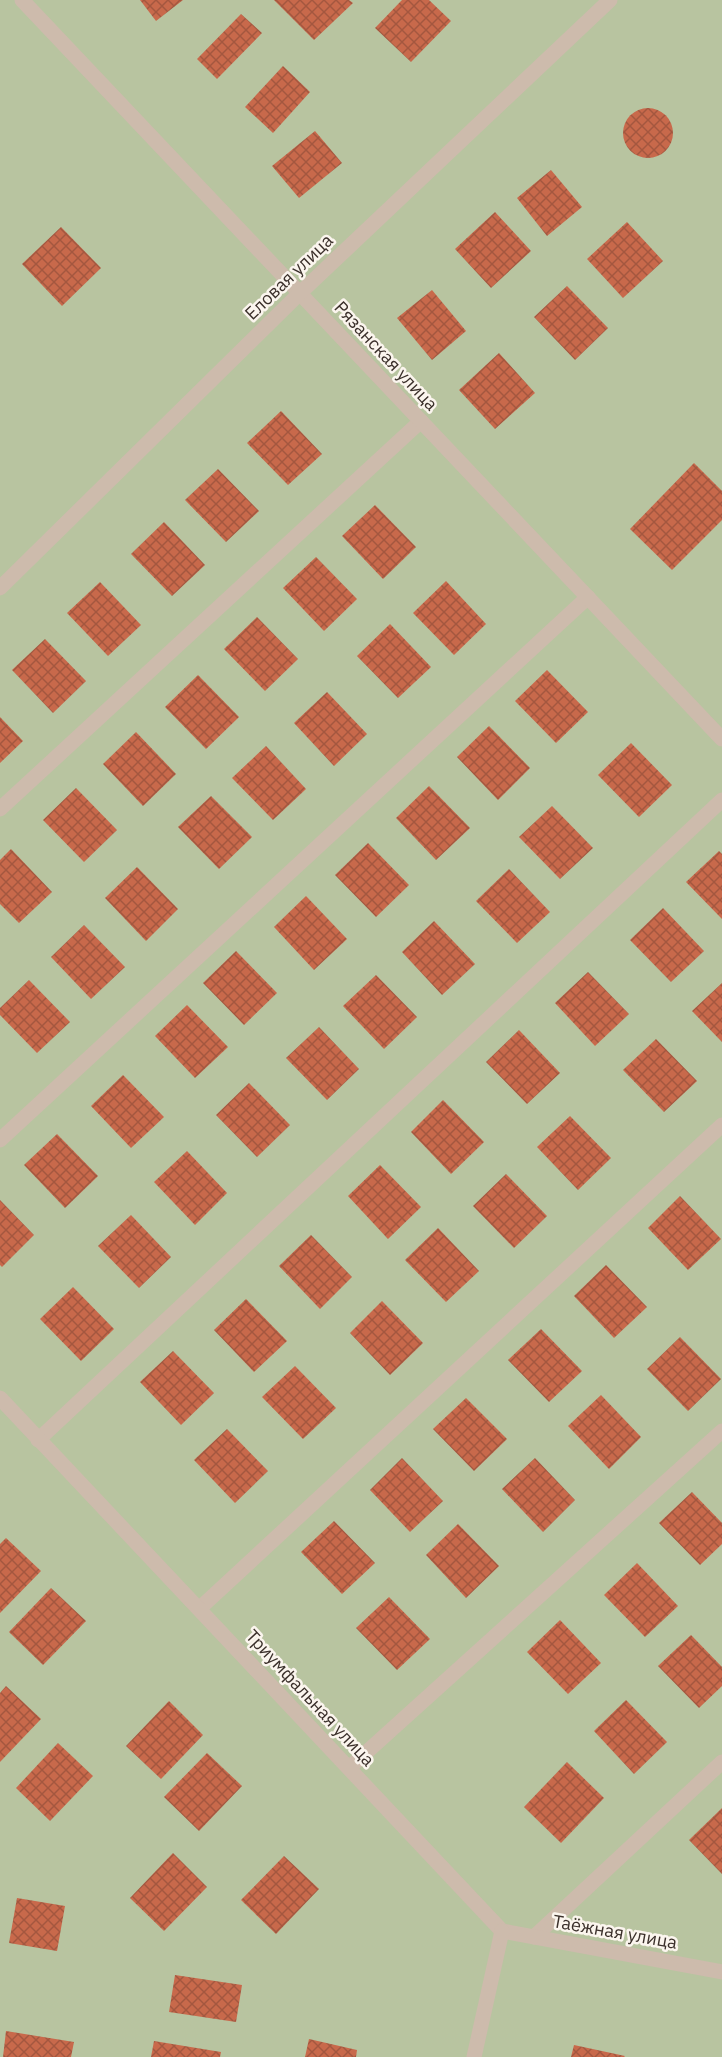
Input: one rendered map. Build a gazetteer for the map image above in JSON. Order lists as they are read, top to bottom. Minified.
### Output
{"streets":{"street":["Еловая улица","Рязанская улица","Триумфальная улица","Таёжная улица"]},"crossings":[["Еловая улица","Рязанская улица"],["Триумфальная улица","Таёжная улица"]]}
